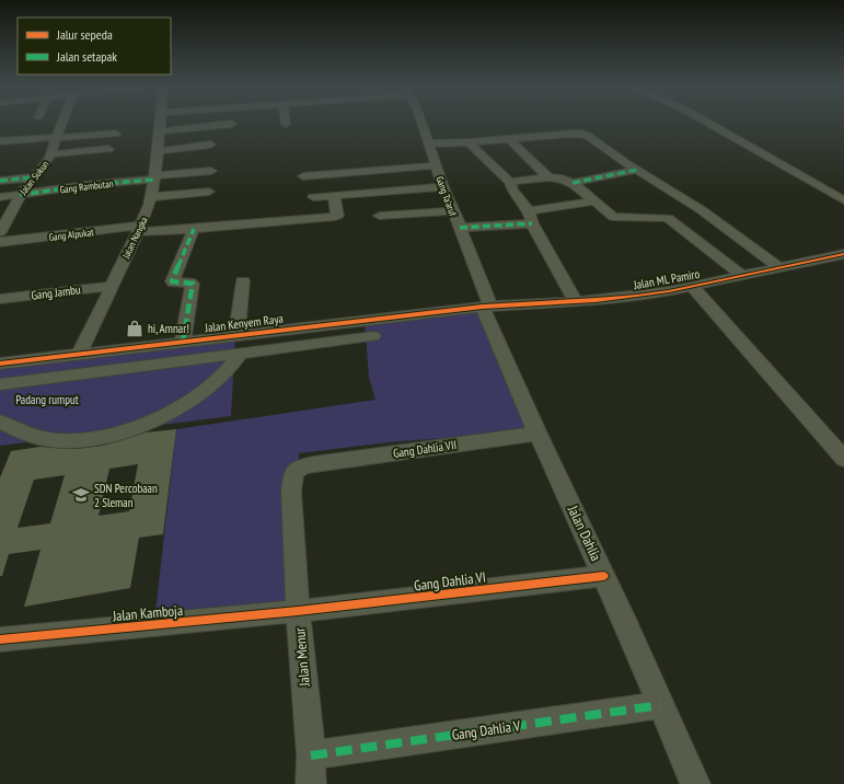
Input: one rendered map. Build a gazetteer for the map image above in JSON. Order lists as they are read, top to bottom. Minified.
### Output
{"streets":{"street":["Jalan Sukun","Gang Rambutan","Gang Ta'aruf","Gang Alpukat","Jalan Nangka","Jalan ML Pamiro","Gang Jambu","Jalan Kenyem Raya","Gang Dahlia VII","Jalan Dahlia","Gang Dahlia VI","Jalan Kamboja","Jalan Menur","Gang Dahlia V"]},"crossings":[["Jalan Sukun","Gang Rambutan"],["Gang Rambutan","Jalan Nangka"],["Gang Ta'aruf","Jalan ML Pamiro"],["Gang Ta'aruf","Jalan Kenyem Raya"],["Gang Ta'aruf","Jalan Dahlia"],["Gang Alpukat","Jalan Nangka"],["Jalan Nangka","Gang Jambu"],["Jalan Nangka","Jalan Kenyem Raya"],["Jalan ML Pamiro","Jalan Kenyem Raya"],["Jalan ML Pamiro","Jalan Dahlia"],["Jalan Kenyem Raya","Jalan Dahlia"],["Gang Dahlia VII","Jalan Dahlia"],["Gang Dahlia VII","Jalan Menur"],["Jalan Dahlia","Gang Dahlia VI"],["Jalan Dahlia","Gang Dahlia V"],["Gang Dahlia VI","Jalan Kamboja"],["Gang Dahlia VI","Jalan Menur"],["Jalan Kamboja","Jalan Menur"],["Jalan Menur","Gang Dahlia V"]],"parks":["Padang rumput"],"places":{"shop":["hi, Amnar!"],"school or university":["SDN Percobaan 2 Sleman"]},"legend":["Jalur sepeda","Jalan setapak"]}
